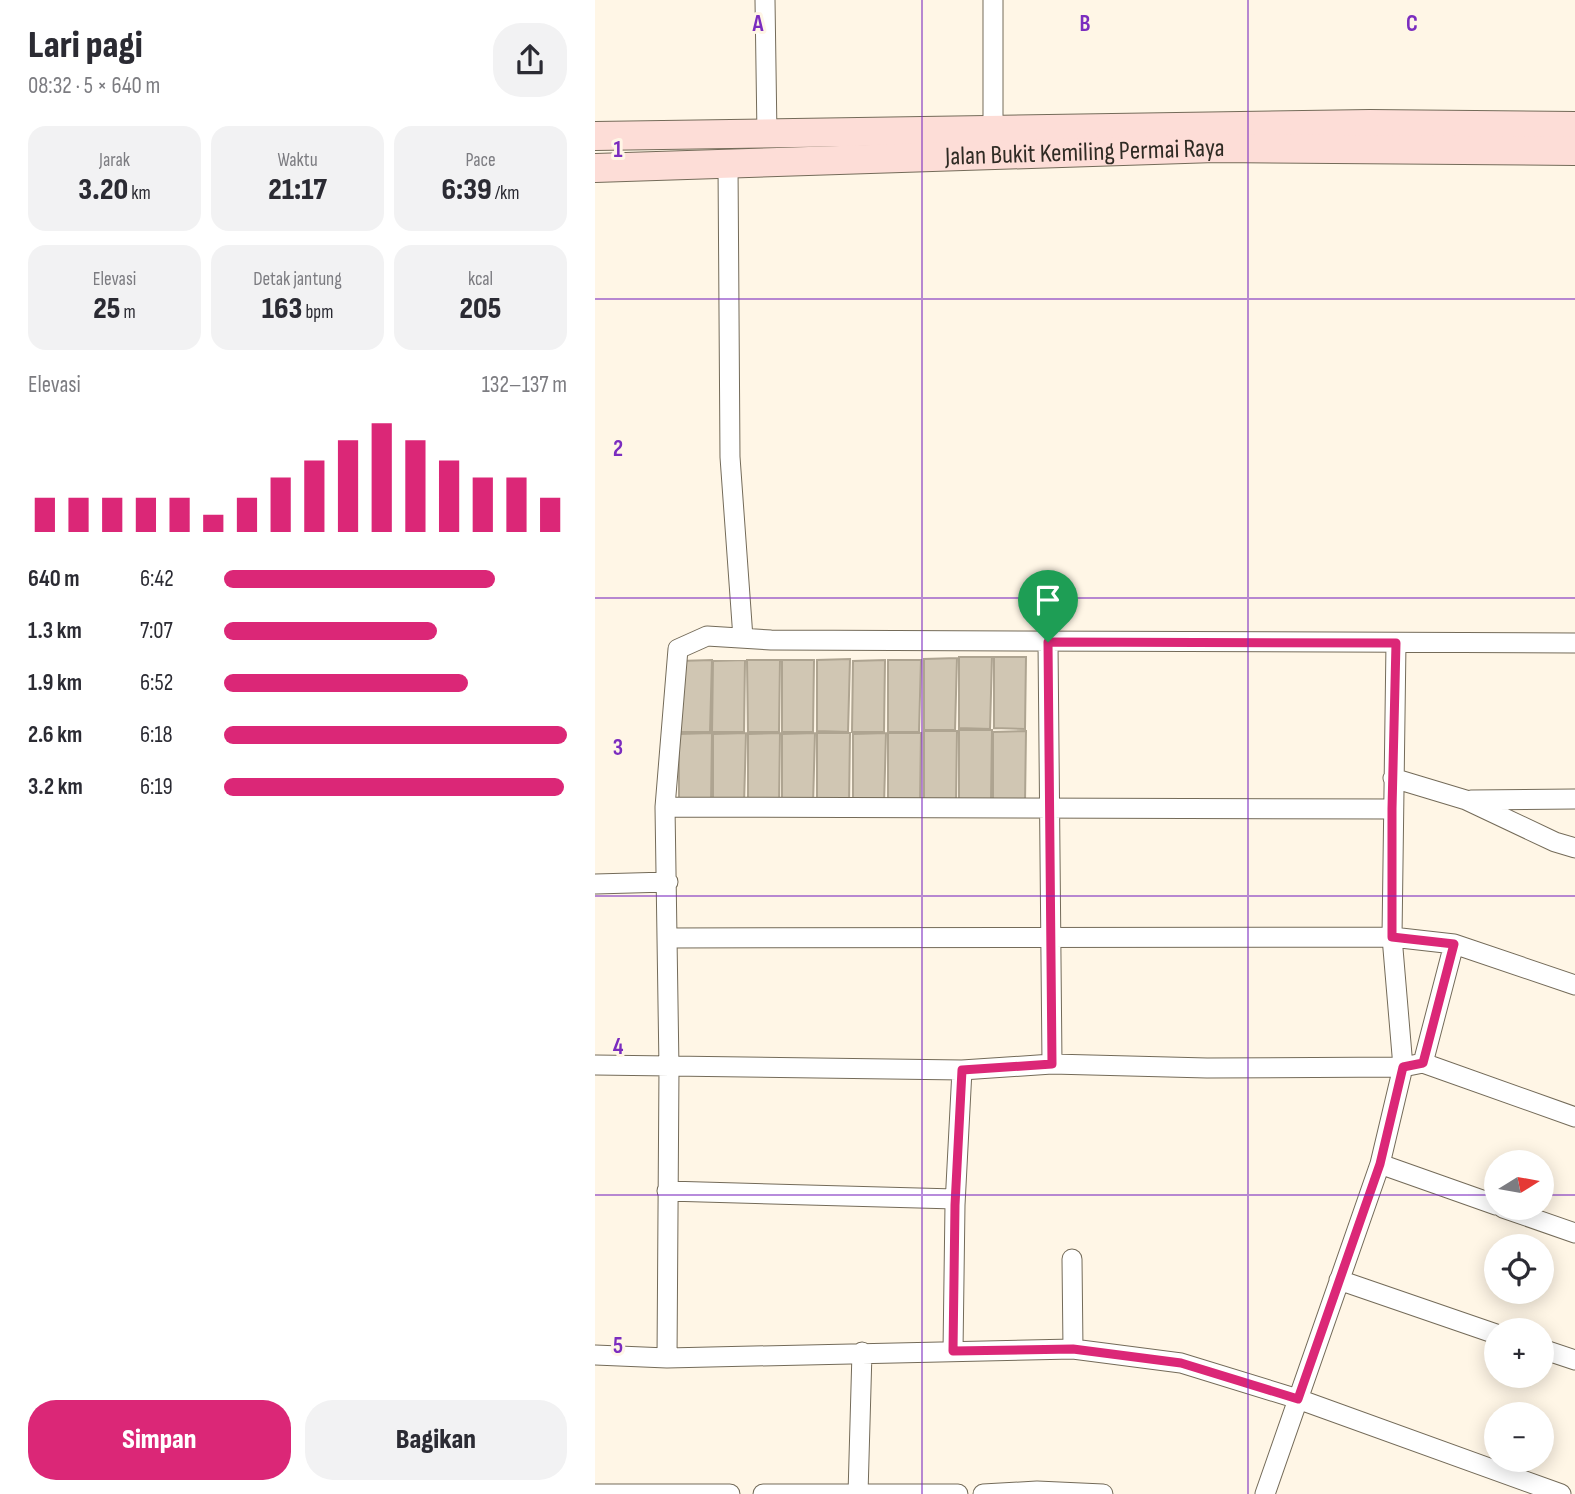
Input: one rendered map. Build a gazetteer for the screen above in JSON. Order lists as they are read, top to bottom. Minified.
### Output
{"streets":{"street":["Jalan Bukit Kemiling Permai Raya"]},"north":"right","page":{"heading":["Lari pagi","08:32 · 5 × 640 m"],"stats":[["Jarak","3.20 km"],["Waktu","21:17"],["Pace","6:39 /km"],["Elevasi","25 m"],["Detak jantung","163 bpm"],["kcal","205"]],"chart":["Elevasi","132–137 m"],"list":[{"name":"640 m","note":"6:42"},{"name":"1.3 km","note":"7:07"},{"name":"1.9 km","note":"6:52"},{"name":"2.6 km","note":"6:18"},{"name":"3.2 km","note":"6:19"}],"map_buttons":["+","−"],"buttons":["Simpan","Bagikan"]},"grid":{"columns":["A","B","C"],"rows":["1","2","3","4","5"]}}
